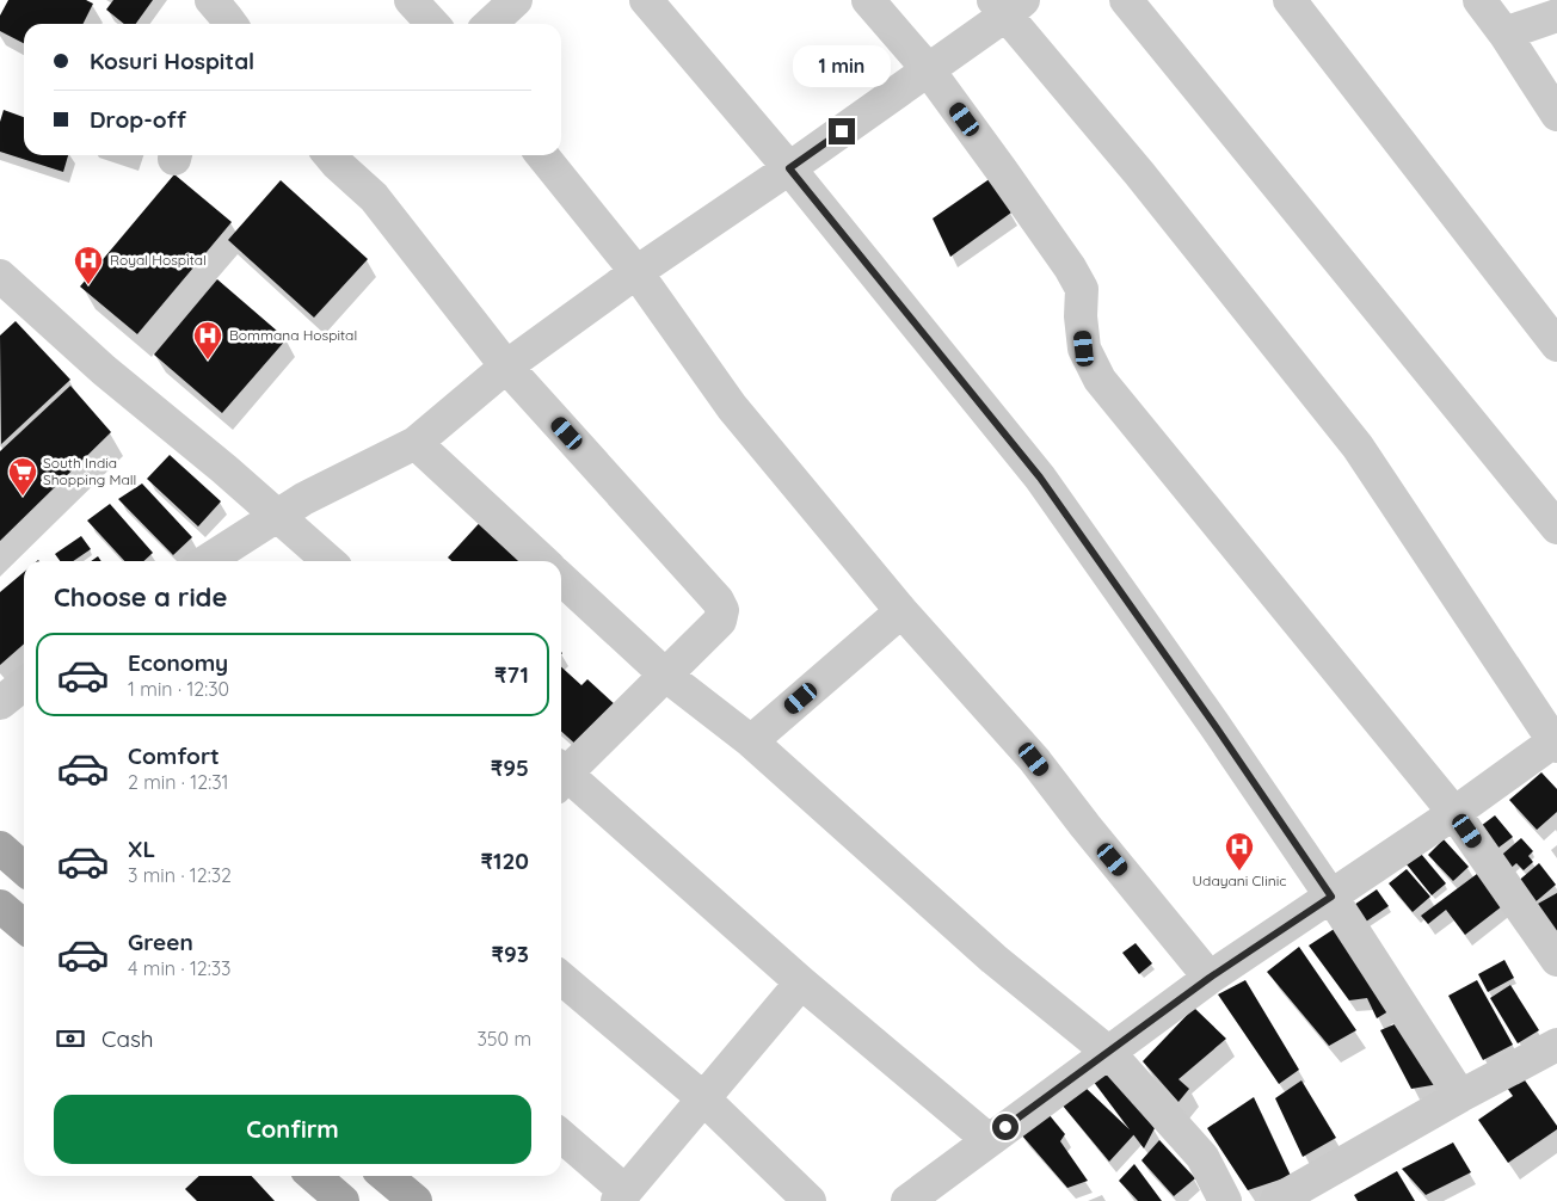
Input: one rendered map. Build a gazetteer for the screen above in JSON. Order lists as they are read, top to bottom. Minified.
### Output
{"places":{"hospital":["Royal Hospital","Bommana Hospital","Udayani Clinic"],"supermarket":["South India Shopping Mall"]},"page":{"banner":["Kosuri Hospital","Drop-off"],"bubble":"1 min","heading":"Choose a ride","list":[{"name":"Economy","note":"1 min · 12:30","value":"₹71"},{"name":"Comfort","note":"2 min · 12:31","value":"₹95"},{"name":"XL","note":"3 min · 12:32","value":"₹120"},{"name":"Green","note":"4 min · 12:33","value":"₹93"}],"pay":["Cash","350 m"],"buttons":"Confirm"}}
